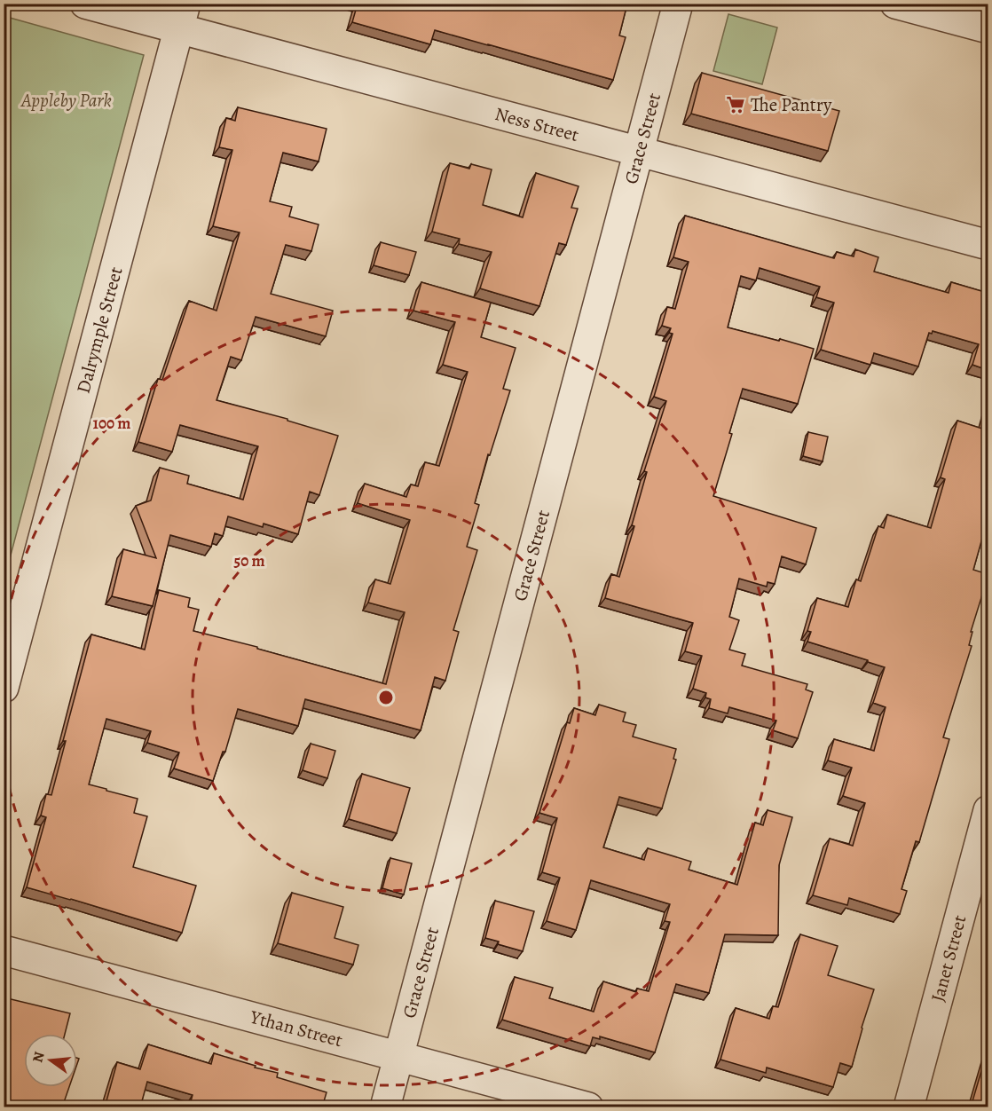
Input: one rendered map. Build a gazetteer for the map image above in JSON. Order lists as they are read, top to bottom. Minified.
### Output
{"streets":{"street":["Ness Street","Grace Street","Dalrymple Street","Janet Street","Ythan Street"]},"crossings":[["Ness Street","Grace Street"],["Ness Street","Dalrymple Street"],["Grace Street","Ythan Street"]],"parks":["Appleby Park"],"places":{"supermarket":["The Pantry"]},"north":"left","rings":["100 m","50 m"]}
